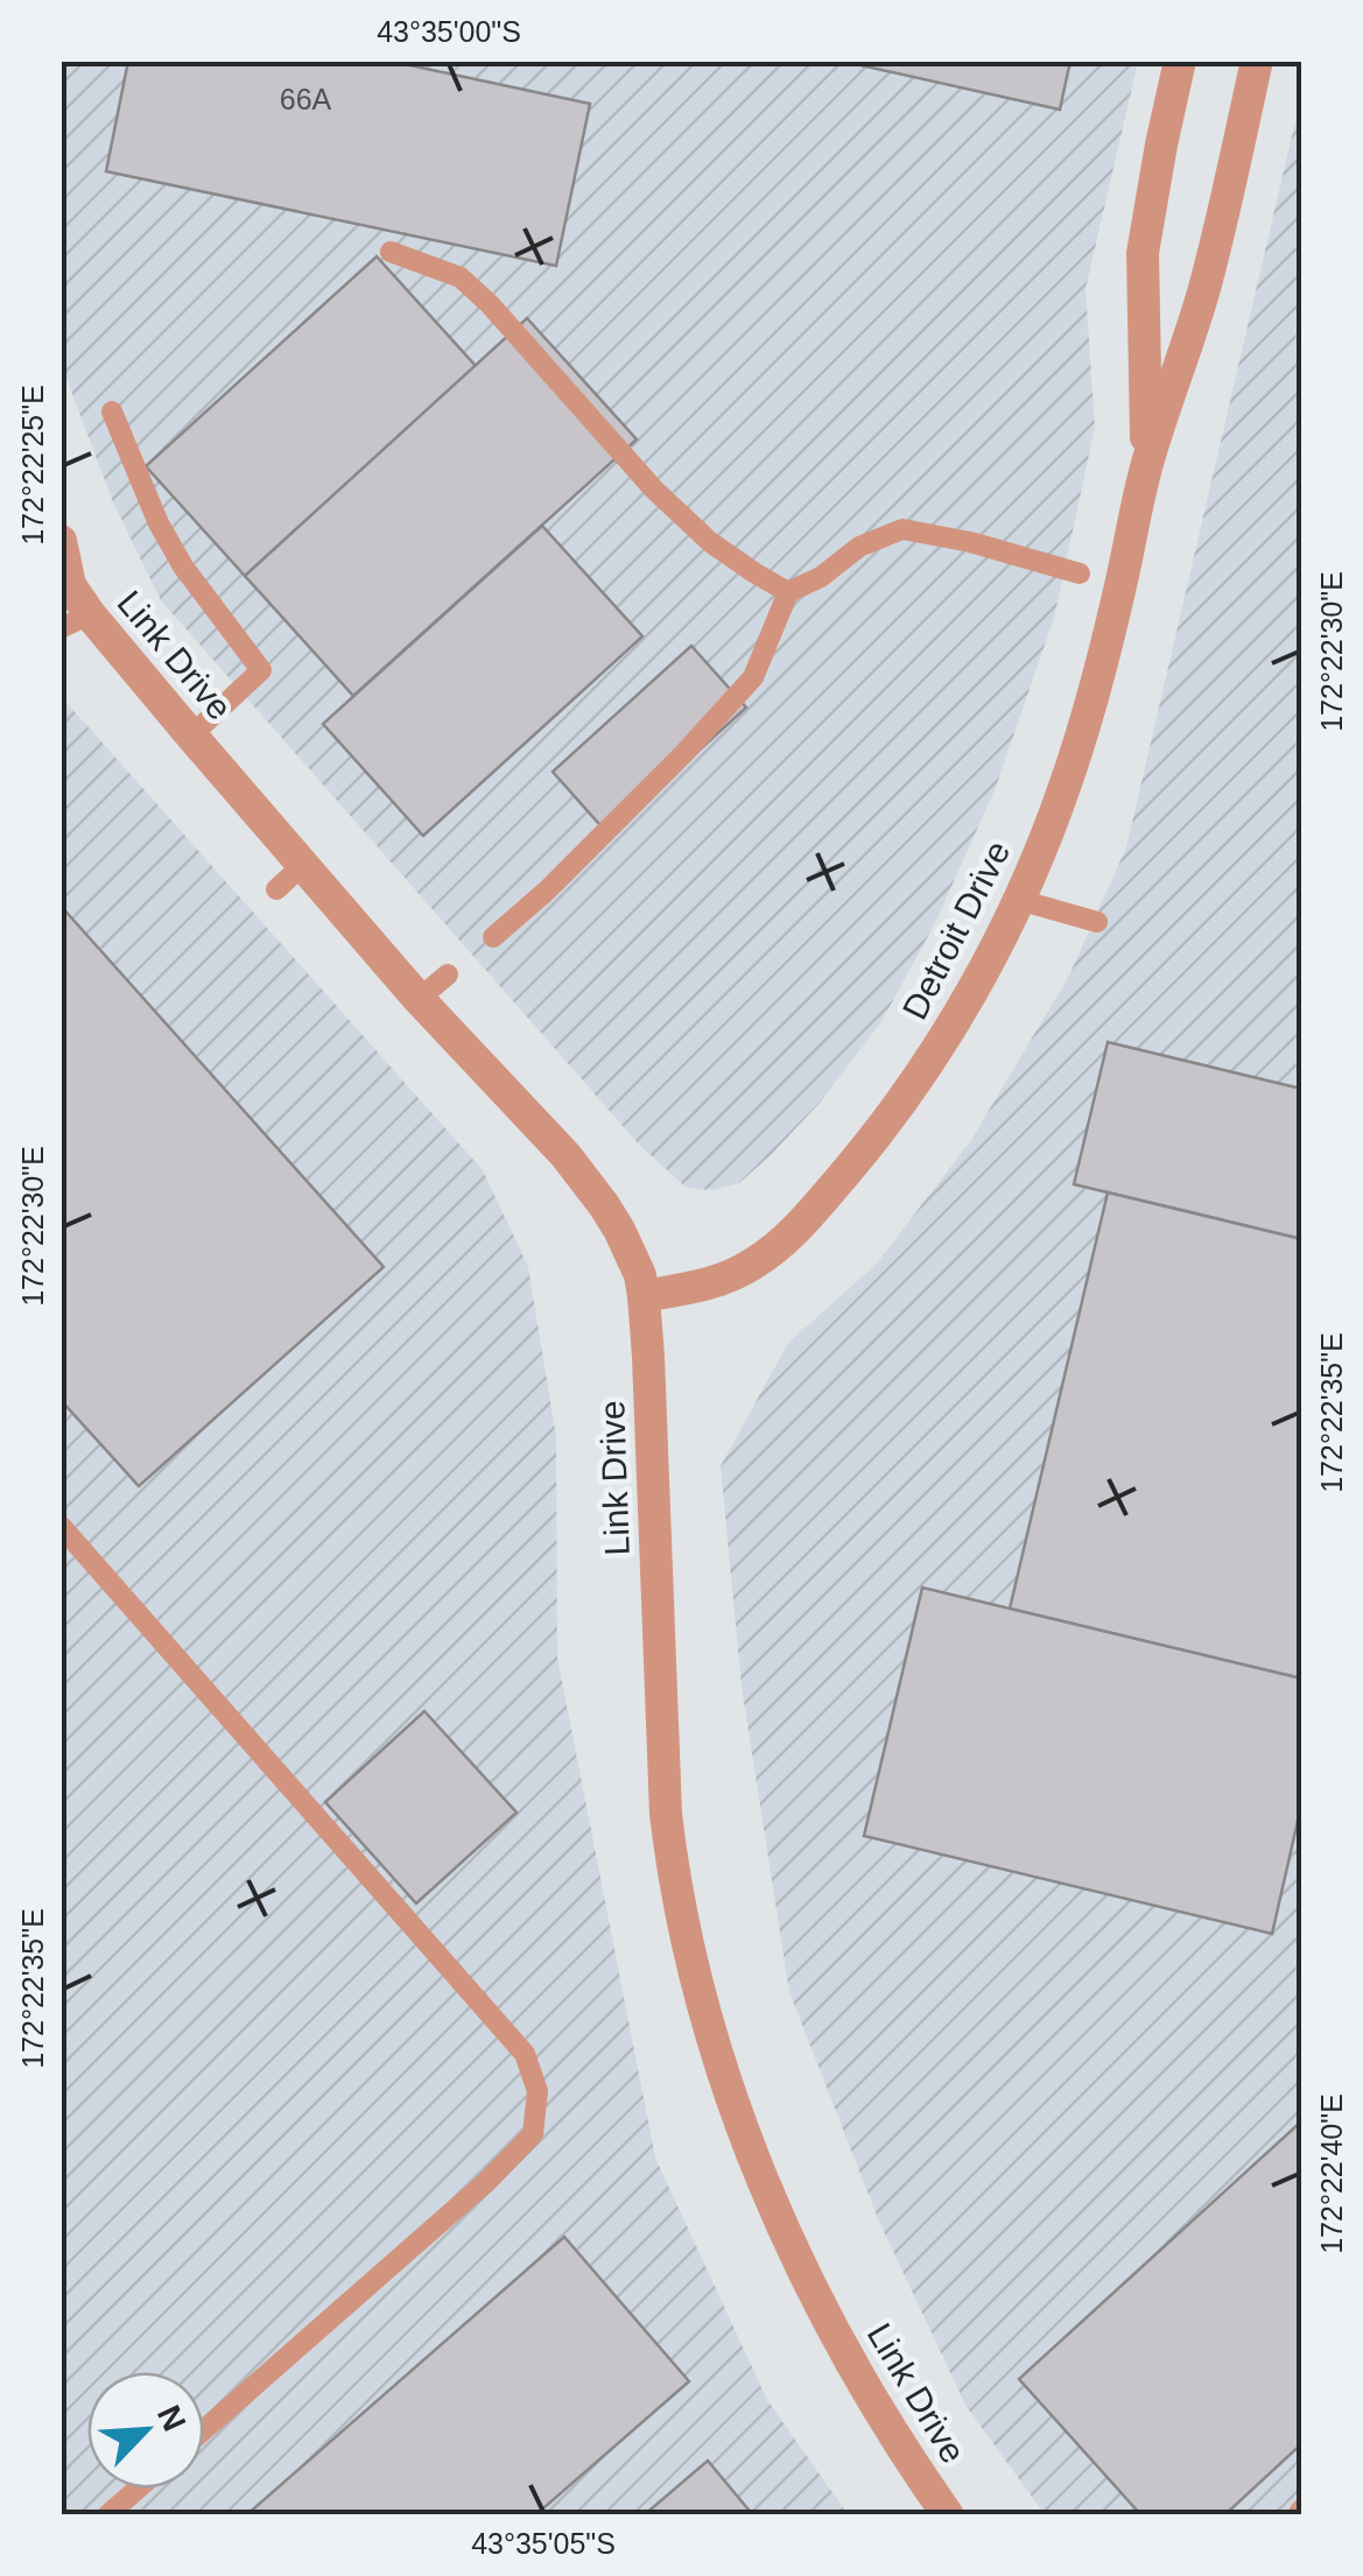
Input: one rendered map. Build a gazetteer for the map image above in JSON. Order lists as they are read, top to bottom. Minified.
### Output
{"streets":{"street":["Link Drive","Detroit Drive"]},"crossings":[["Link Drive","Detroit Drive"]],"house_numbers":["66A"],"north":"top right","coordinates":["43°35'00\"S","172°22'25\"E","172°22'30\"E","172°22'35\"E","172°22'40\"E","43°35'05\"S"]}
